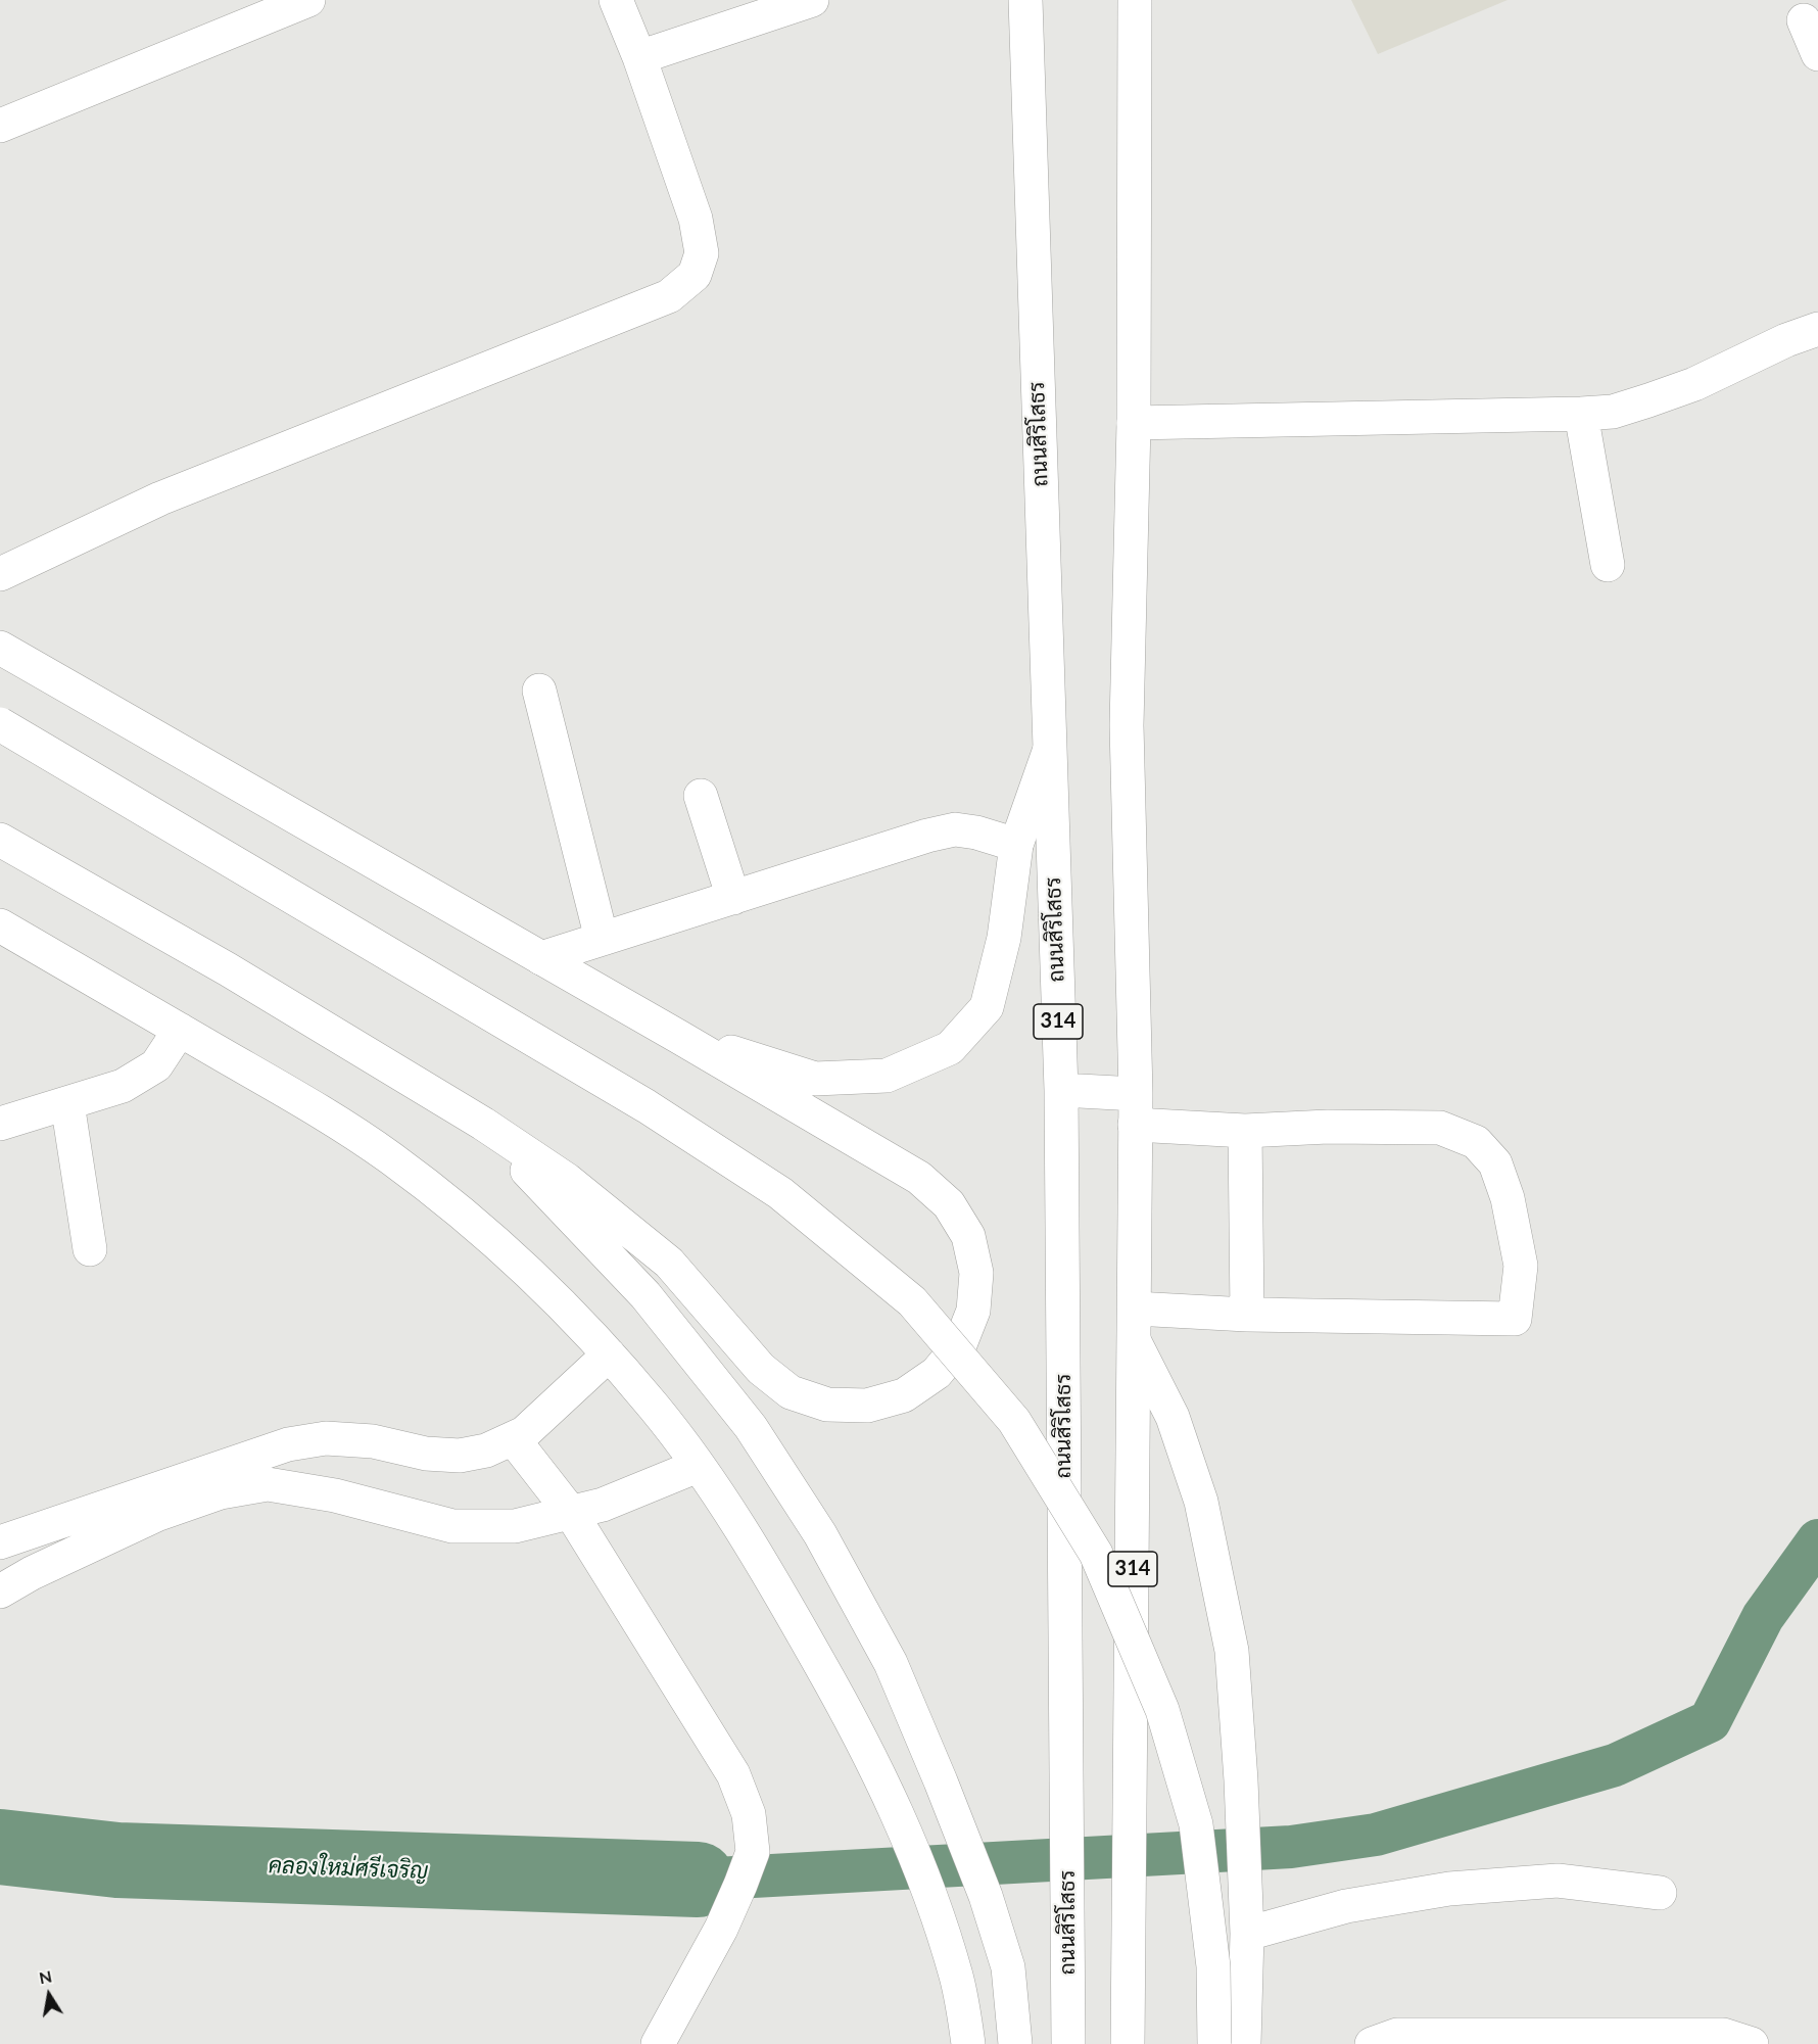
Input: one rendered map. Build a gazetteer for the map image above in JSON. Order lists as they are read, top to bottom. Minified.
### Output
{"streets":{"main road":["ถนนสิริโสธร","314"]},"water":["คลองใหม่ศรีเจริญ"],"north":"top"}
